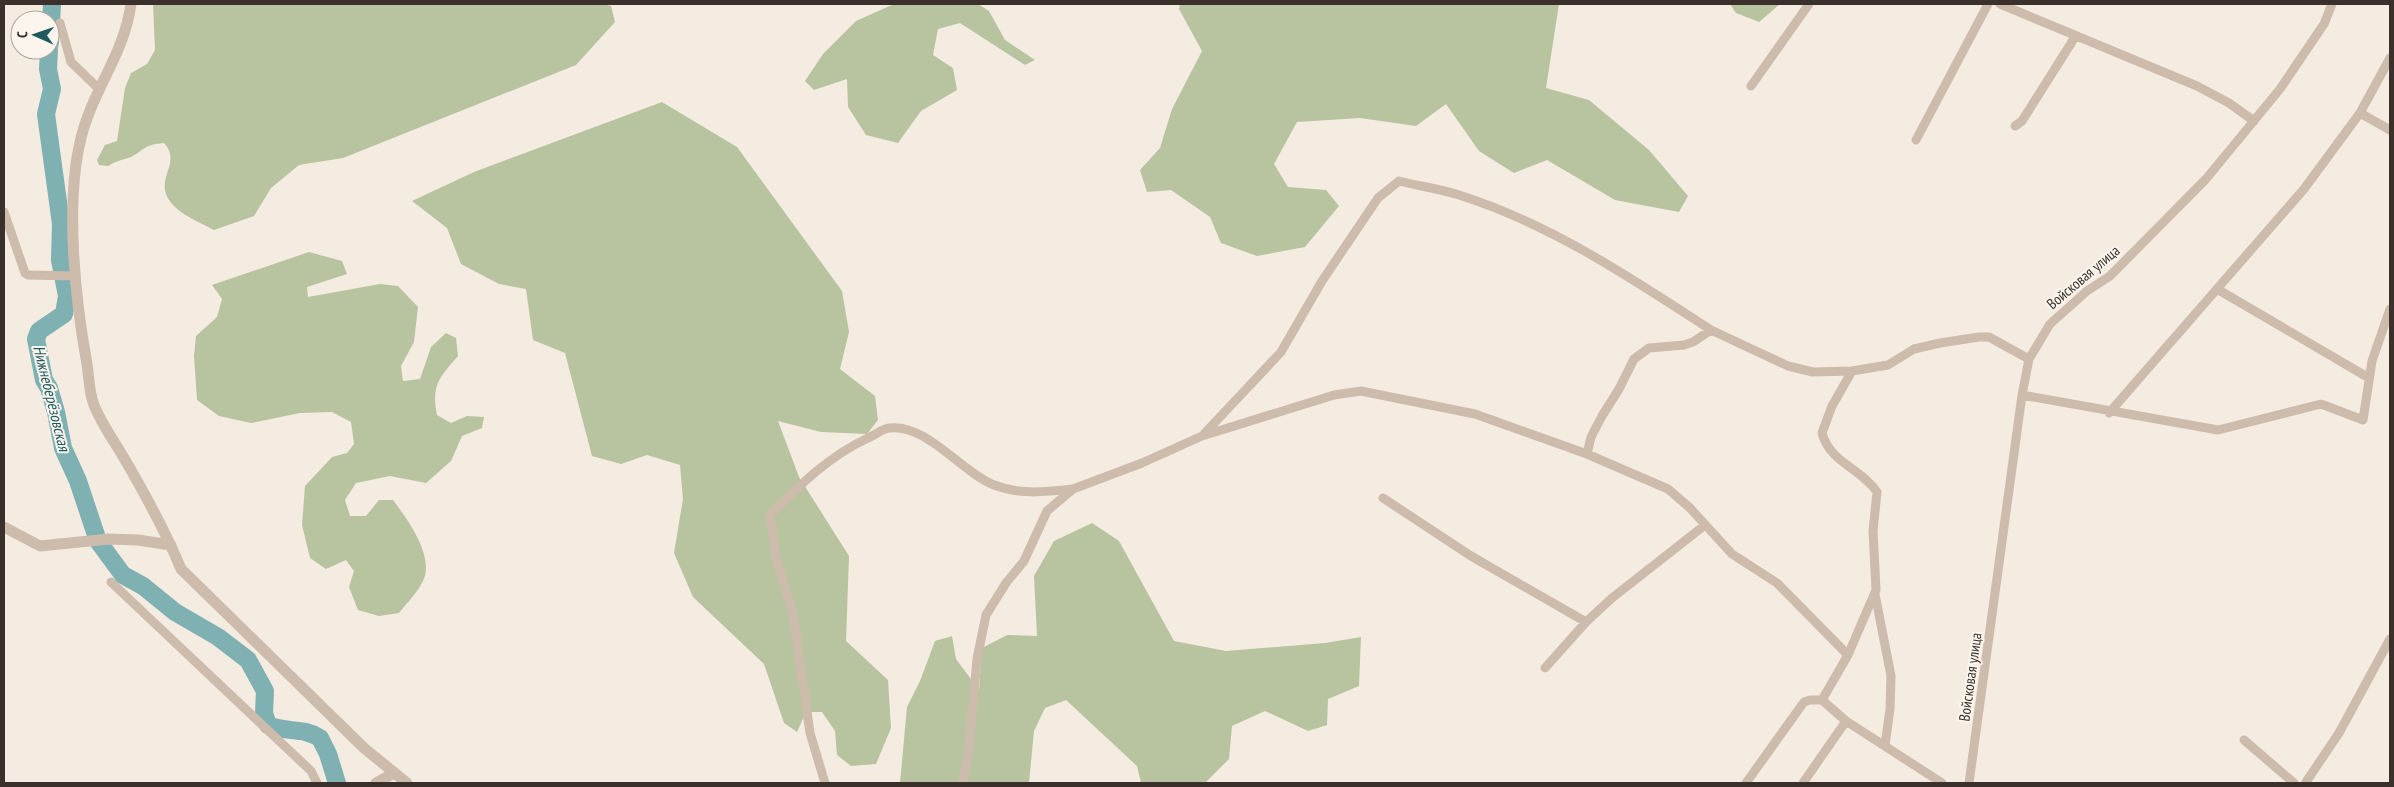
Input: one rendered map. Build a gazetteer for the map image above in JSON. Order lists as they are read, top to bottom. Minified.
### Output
{"streets":{"street":["Войсковая улица"]},"water":["Нижнеберёзовская"],"north":"left"}
